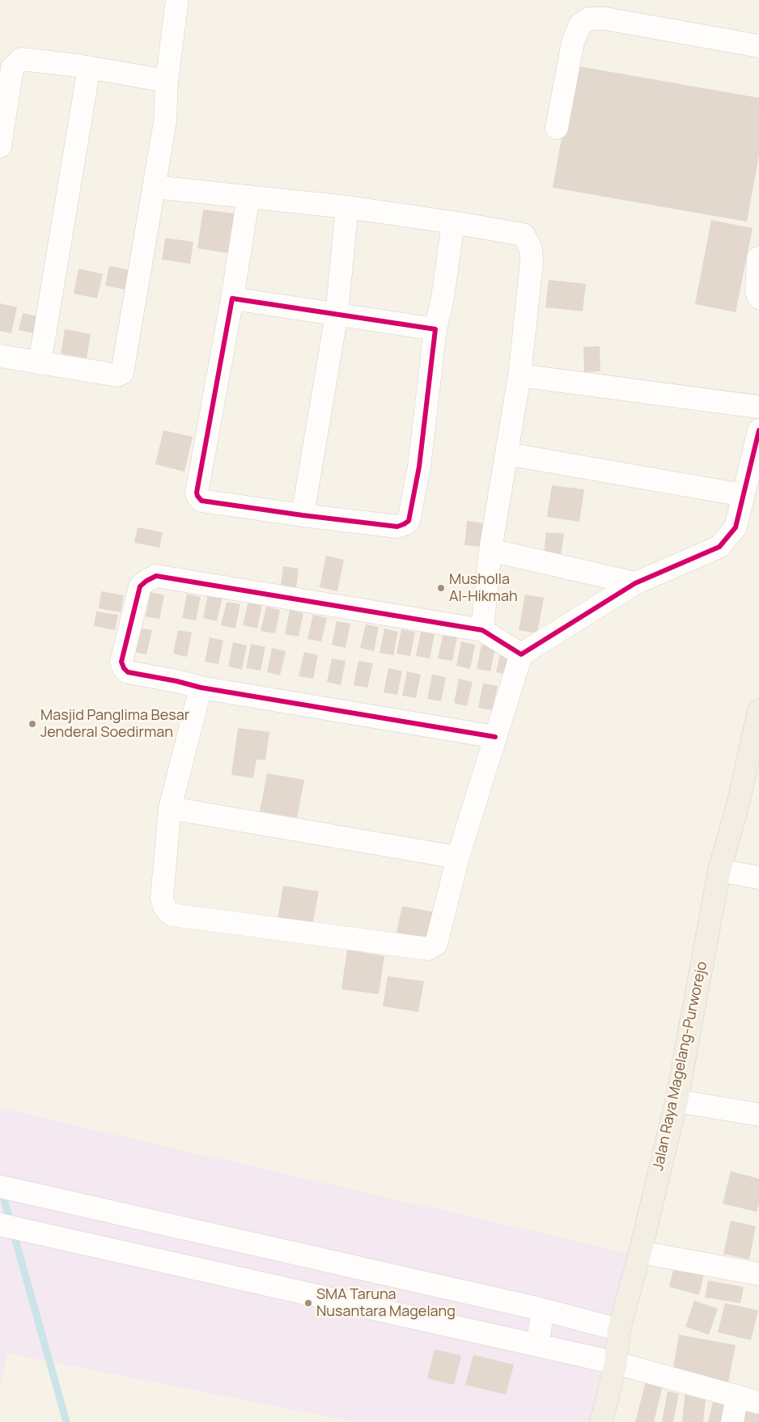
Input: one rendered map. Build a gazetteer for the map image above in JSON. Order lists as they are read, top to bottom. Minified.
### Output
{"streets":{"main road":["Jalan Raya Magelang-Purworejo"]},"places":["Musholla Al-Hikmah","Masjid Panglima Besar Jenderal Soedirman","SMA Taruna Nusantara Magelang"]}
